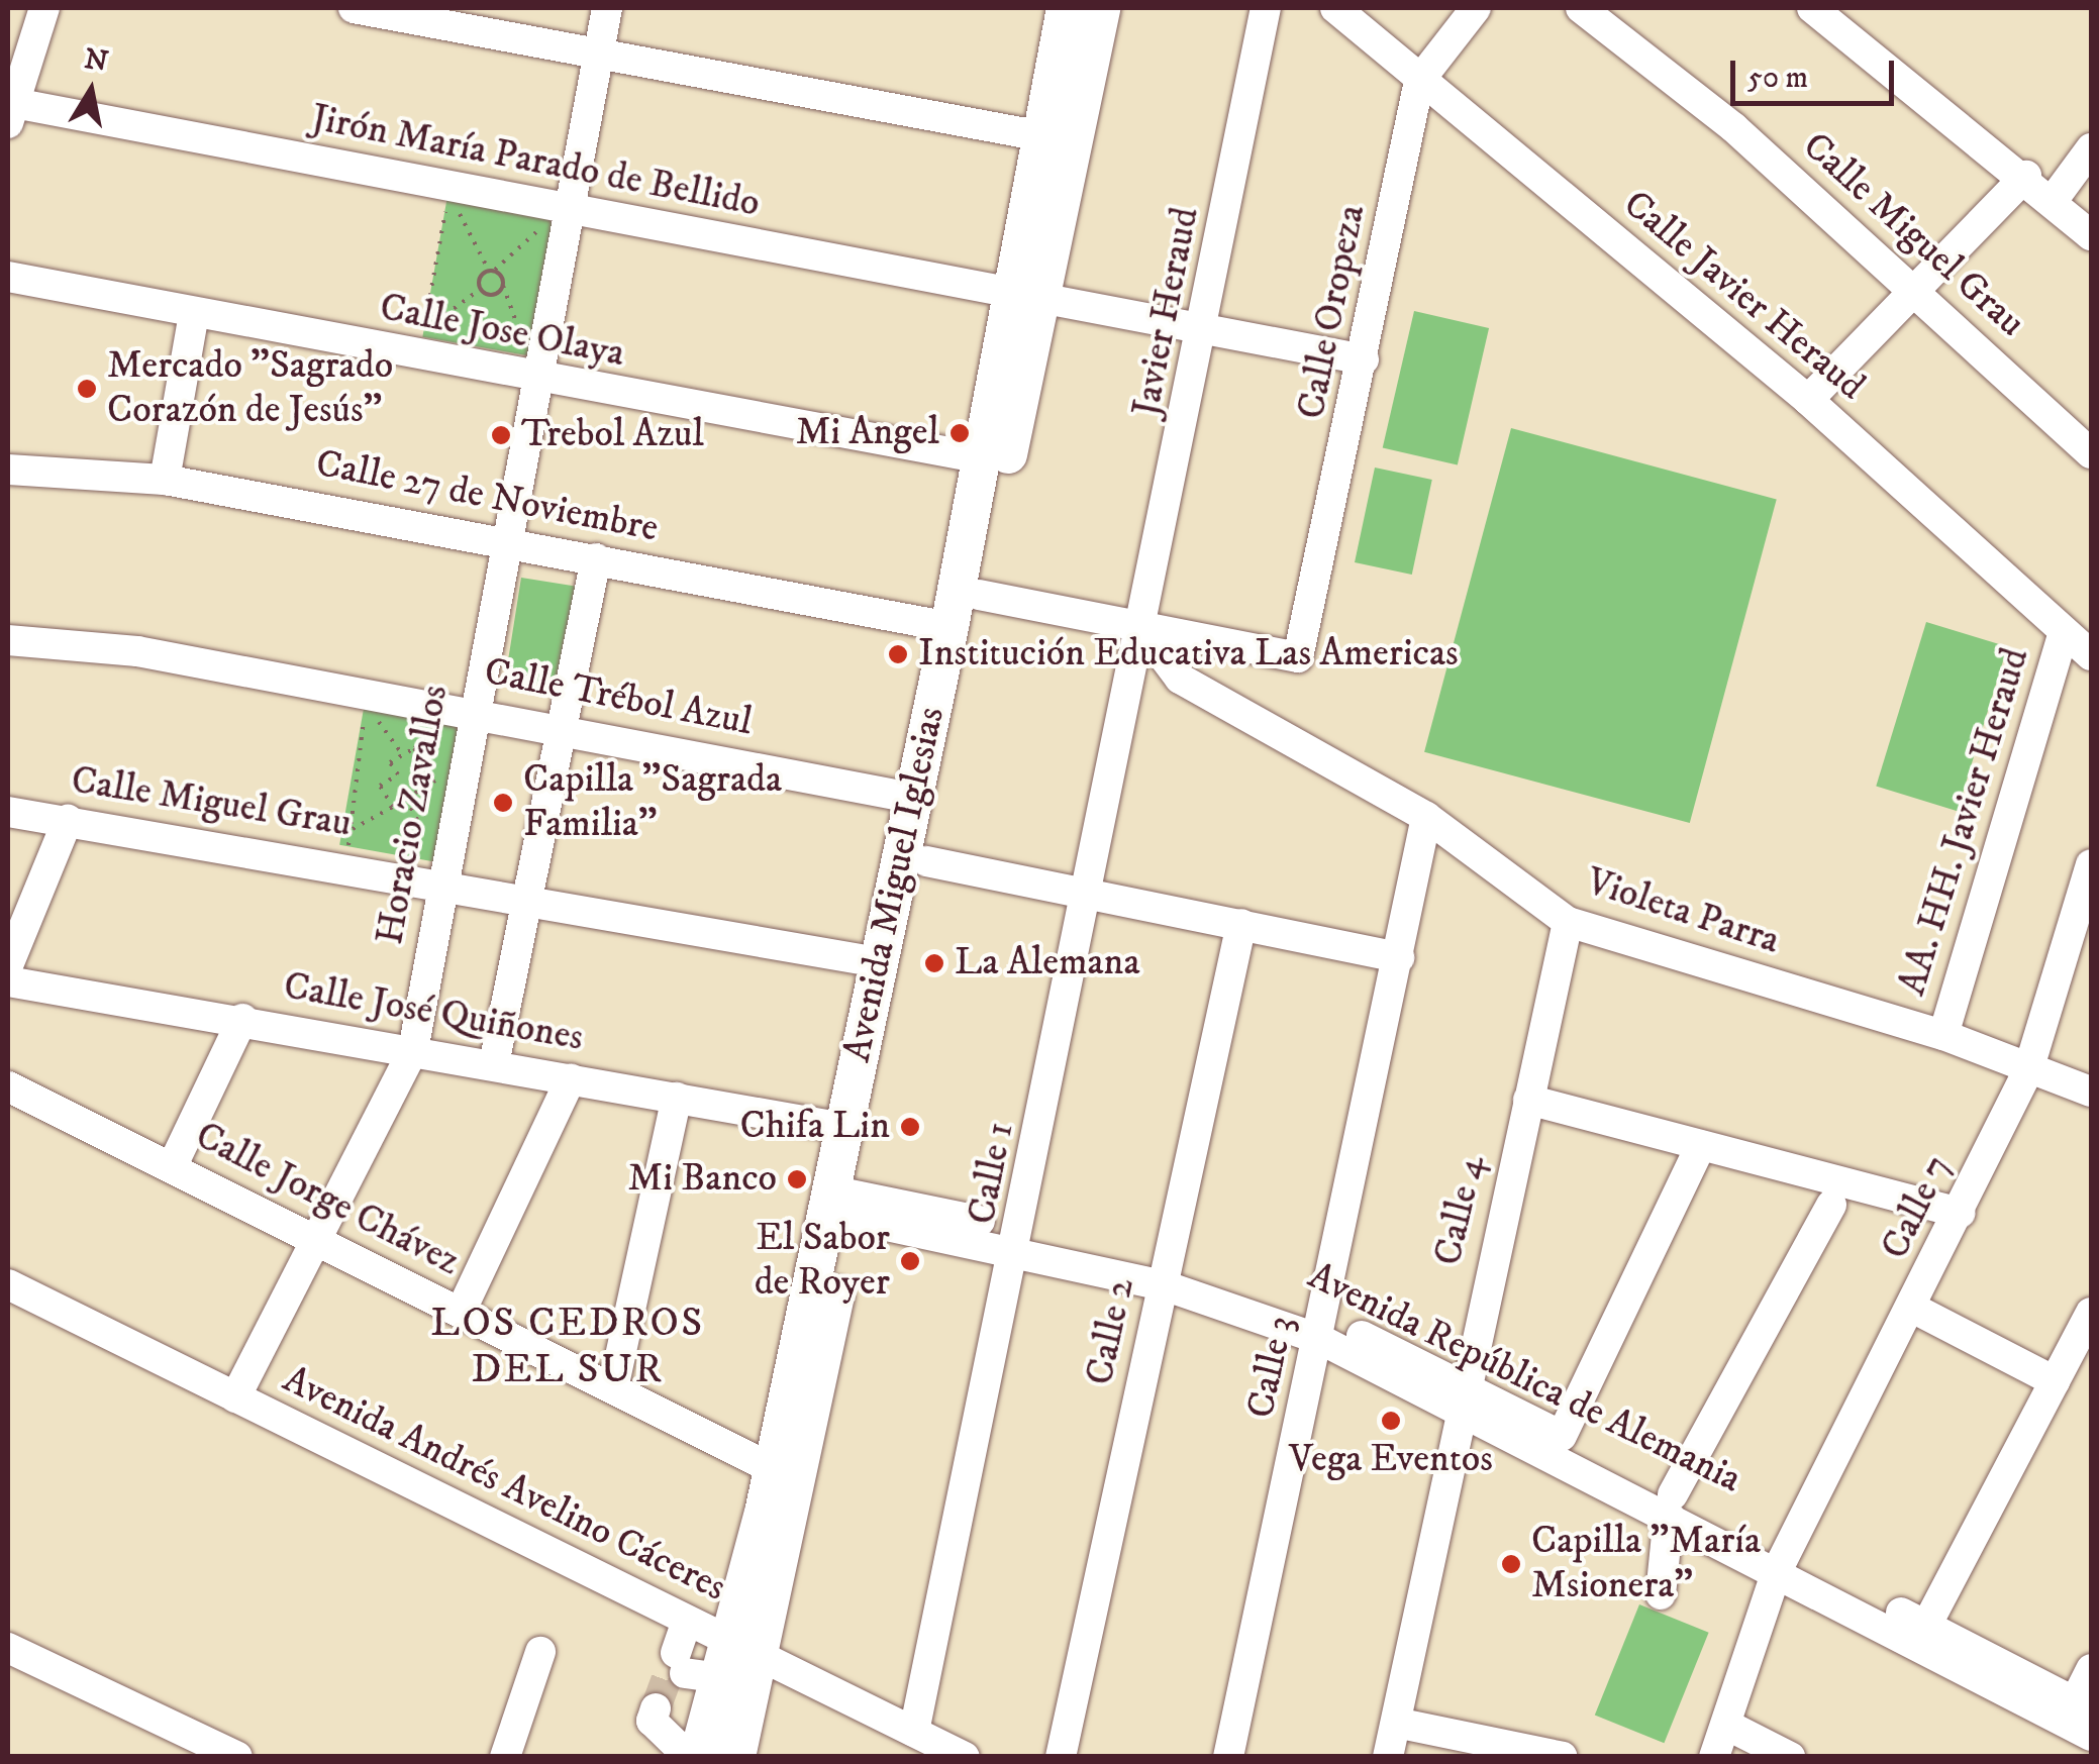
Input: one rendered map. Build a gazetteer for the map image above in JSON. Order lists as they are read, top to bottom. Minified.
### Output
{"streets":{"main road":["Avenida Miguel Iglesias"],"street":["Jirón María Parado de Bellido","Calle Miguel Grau","Calle Javier Heraud","Javier Heraud","Calle Oropeza","Calle Jose Olaya","Calle 27 de Noviembre","Calle Trébol Azul","Horacio Zavallos","AA. HH. Javier Heraud","Violeta Parra","Calle José Quiñones","Calle 1","Calle Jorge Chávez","Calle 7","Calle 4","Calle 2","Calle 3","Avenida República de Alemania","Avenida Andrés Avelino Cáceres"]},"crossings":[["Jirón María Parado de Bellido","Javier Heraud"],["Jirón María Parado de Bellido","Calle Oropeza"],["Jirón María Parado de Bellido","Horacio Zavallos"],["Jirón María Parado de Bellido","Avenida Miguel Iglesias"],["Calle Miguel Grau","Horacio Zavallos"],["Calle Miguel Grau","Avenida Miguel Iglesias"],["Calle Javier Heraud","Calle Oropeza"],["Calle Javier Heraud","AA. HH. Javier Heraud"],["Javier Heraud","Calle Oropeza"],["Javier Heraud","Violeta Parra"],["Javier Heraud","Calle 1"],["Calle Oropeza","Violeta Parra"],["Calle Oropeza","Calle 1"],["Calle Jose Olaya","Horacio Zavallos"],["Calle Jose Olaya","Avenida Miguel Iglesias"],["Calle 27 de Noviembre","Horacio Zavallos"],["Calle 27 de Noviembre","Avenida Miguel Iglesias"],["Calle Trébol Azul","Horacio Zavallos"],["Calle Trébol Azul","Avenida Miguel Iglesias"],["Horacio Zavallos","Calle José Quiñones"],["Horacio Zavallos","Calle Jorge Chávez"],["Horacio Zavallos","Avenida Andrés Avelino Cáceres"],["AA. HH. Javier Heraud","Violeta Parra"],["Avenida Miguel Iglesias","Calle José Quiñones"],["Avenida Miguel Iglesias","Calle Jorge Chávez"],["Avenida Miguel Iglesias","Avenida República de Alemania"],["Avenida Miguel Iglesias","Avenida Andrés Avelino Cáceres"],["Violeta Parra","Calle 1"],["Violeta Parra","Calle 7"],["Violeta Parra","Calle 4"],["Violeta Parra","Calle 3"],["Calle 1","Avenida República de Alemania"],["Calle 1","Avenida Andrés Avelino Cáceres"],["Calle 7","Avenida República de Alemania"],["Calle 4","Avenida República de Alemania"],["Calle 2","Avenida República de Alemania"],["Calle 3","Avenida República de Alemania"]],"districts":["LOS CEDROS DEL SUR"],"places":["Mercado \"Sagrado Corazón de Jesús\"","Mi Angel","Trebol Azul","Institución Educativa Las Americas","Capilla \"Sagrada Familia\"","La Alemana","Chifa Lin","Mi Banco","El Sabor de Royer","Vega Eventos","Capilla \"María Msionera\""],"scale_bar":"50 m","north":"top"}
